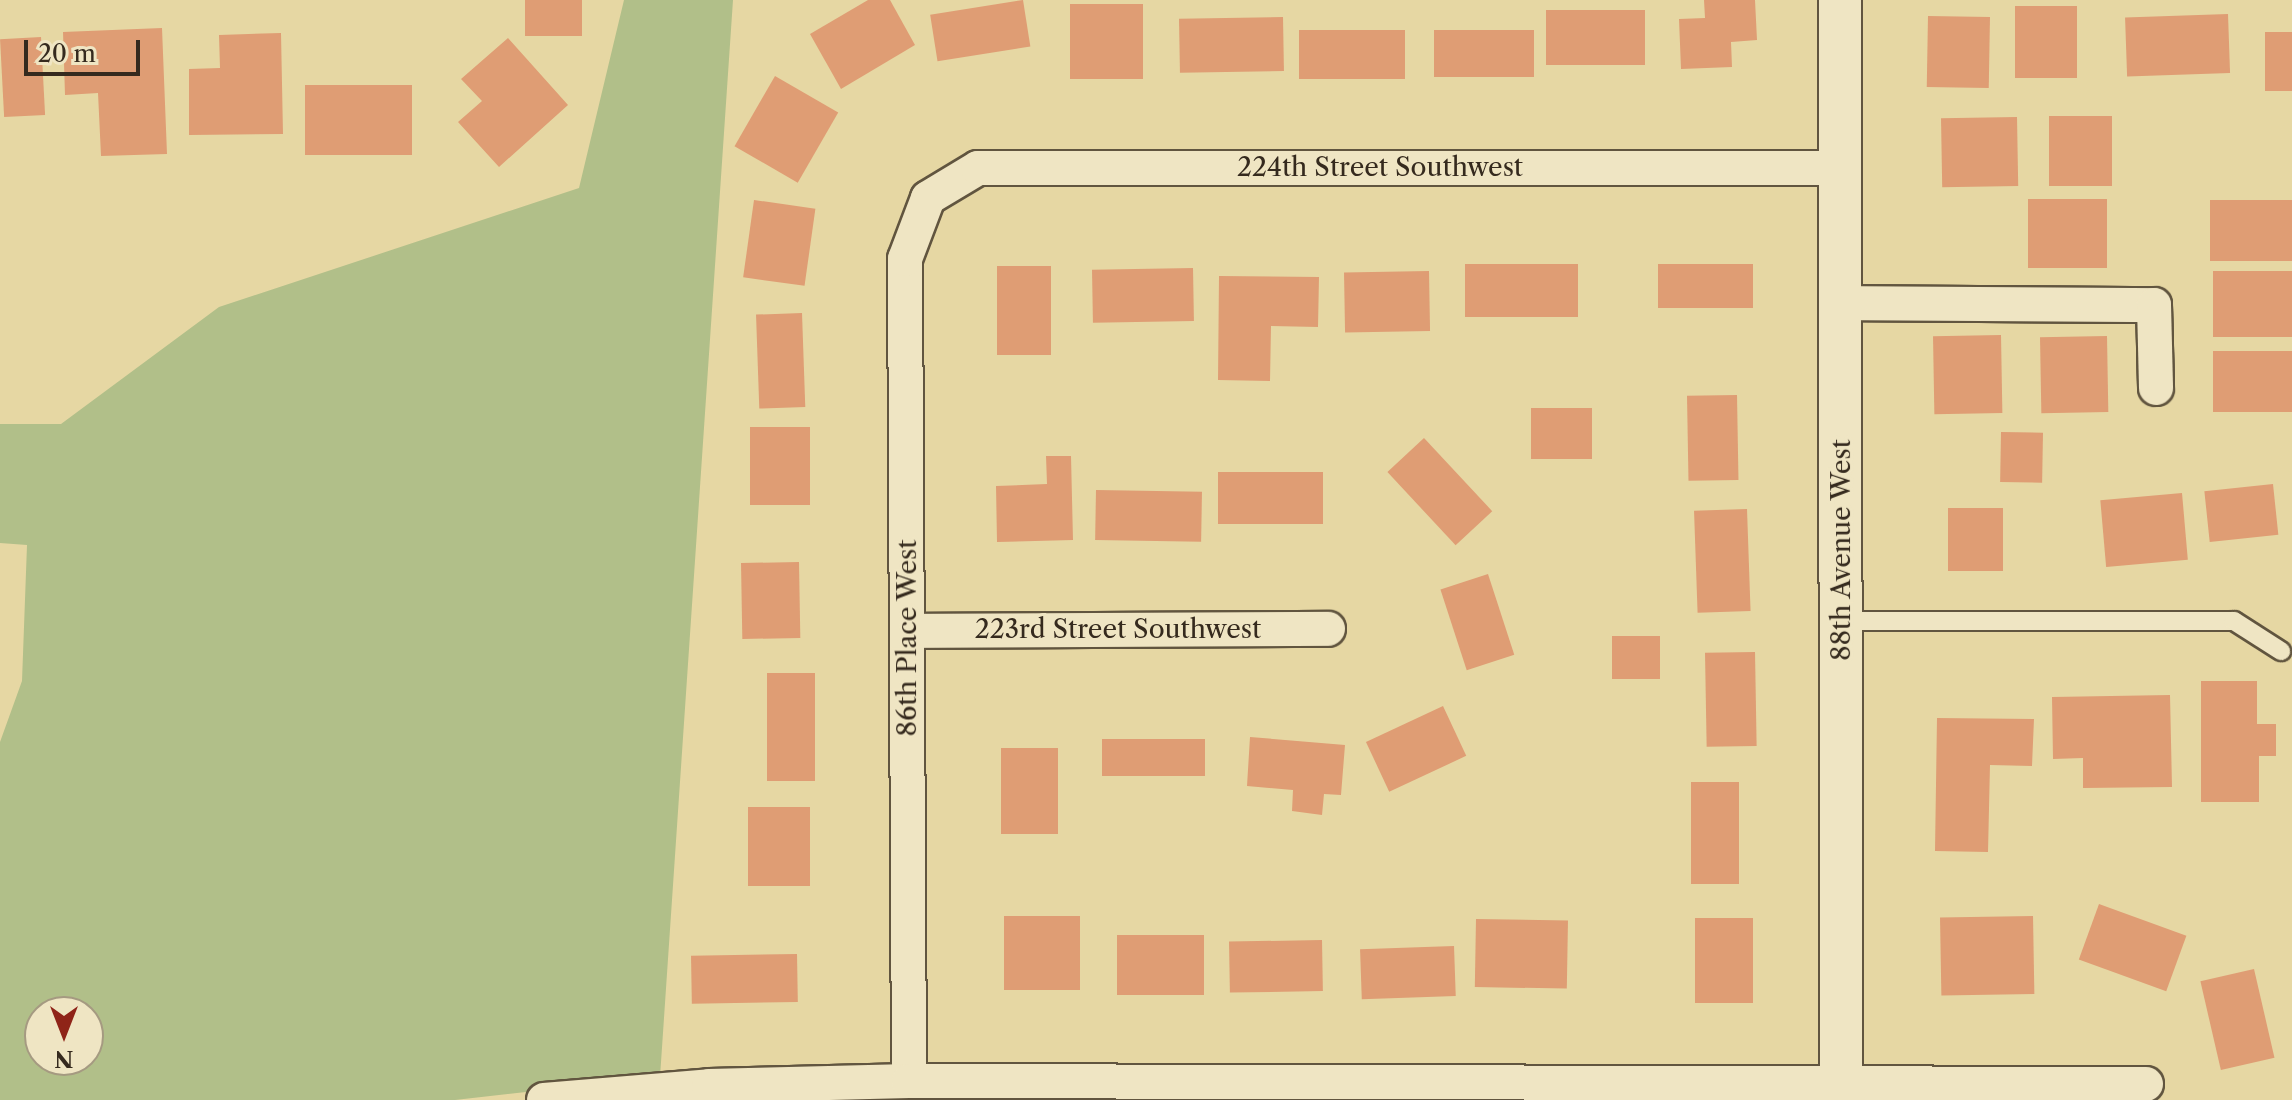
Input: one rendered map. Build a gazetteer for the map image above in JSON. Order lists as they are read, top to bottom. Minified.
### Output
{"streets":{"street":["224th Street Southwest","88th Avenue West","223rd Street Southwest","86th Place West"]},"crossings":[["224th Street Southwest","88th Avenue West"],["224th Street Southwest","86th Place West"],["223rd Street Southwest","86th Place West"]],"scale_bar":"20 m","north":"bottom"}
